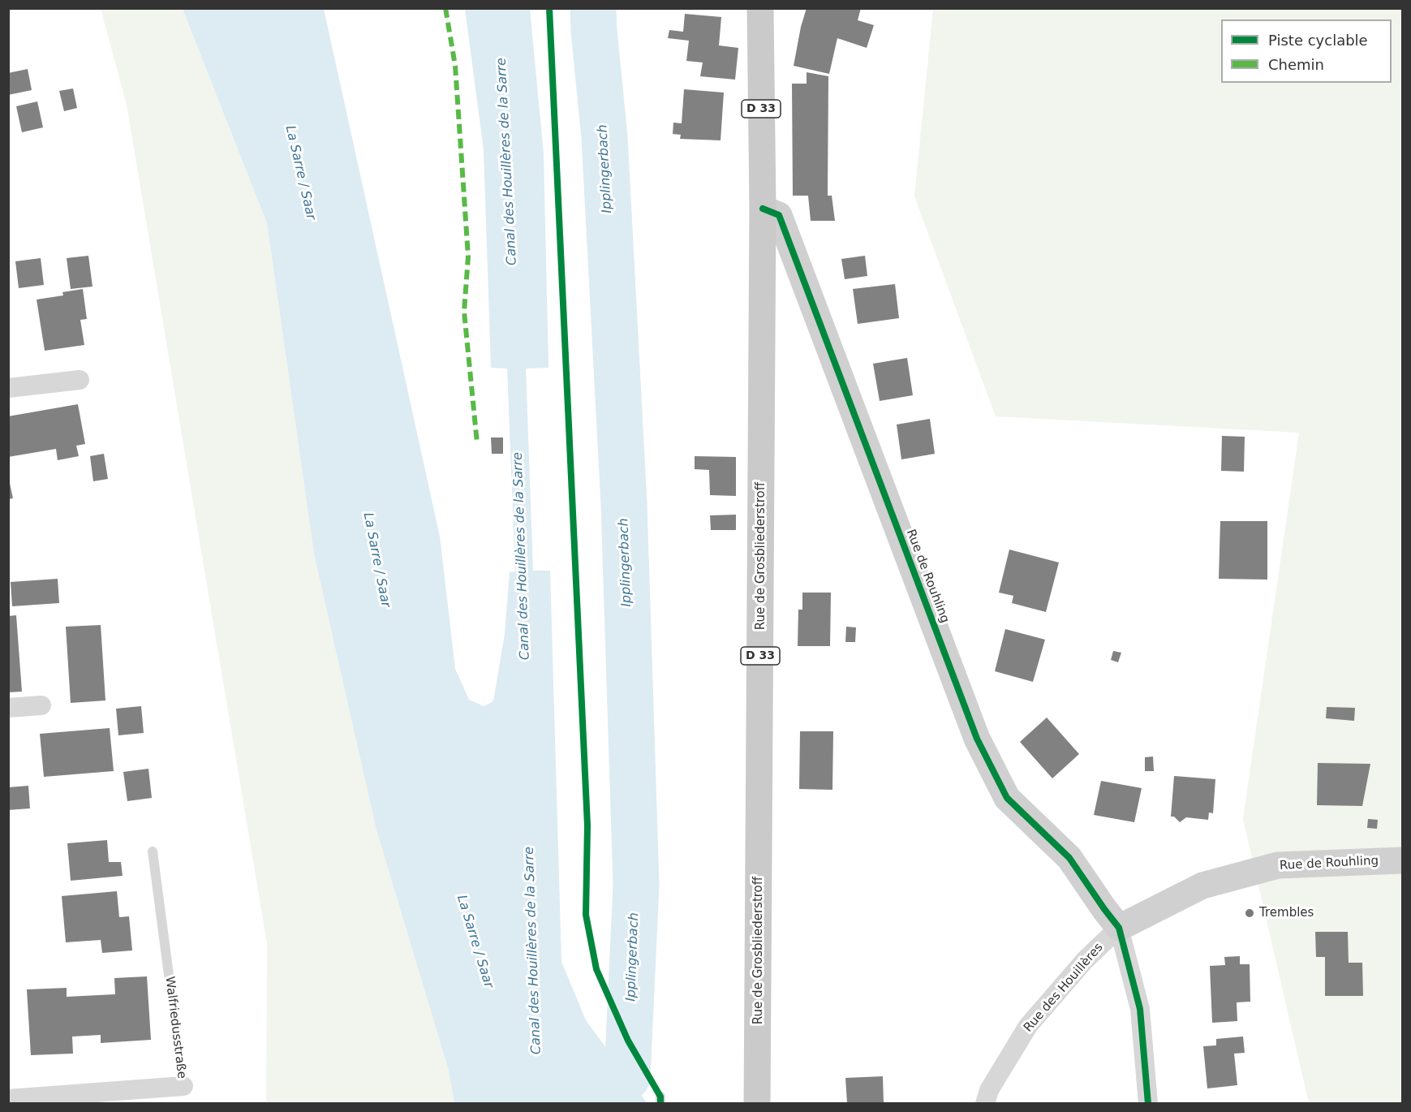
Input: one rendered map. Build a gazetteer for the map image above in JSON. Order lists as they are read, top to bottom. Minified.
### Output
{"streets":{"main road":["D 33","Rue de Grosbliederstroff"],"street":["Rue de Rouhling","Rue des Houillères","Walfriedusstraße"]},"crossings":[["Rue de Grosbliederstroff","Rue de Rouhling"],["Rue de Rouhling","Rue des Houillères"]],"water":["Canal des Houillères de la Sarre","Ipplingerbach","La Sarre / Saar"],"places":["Trembles"],"legend":["Piste cyclable","Chemin"]}
